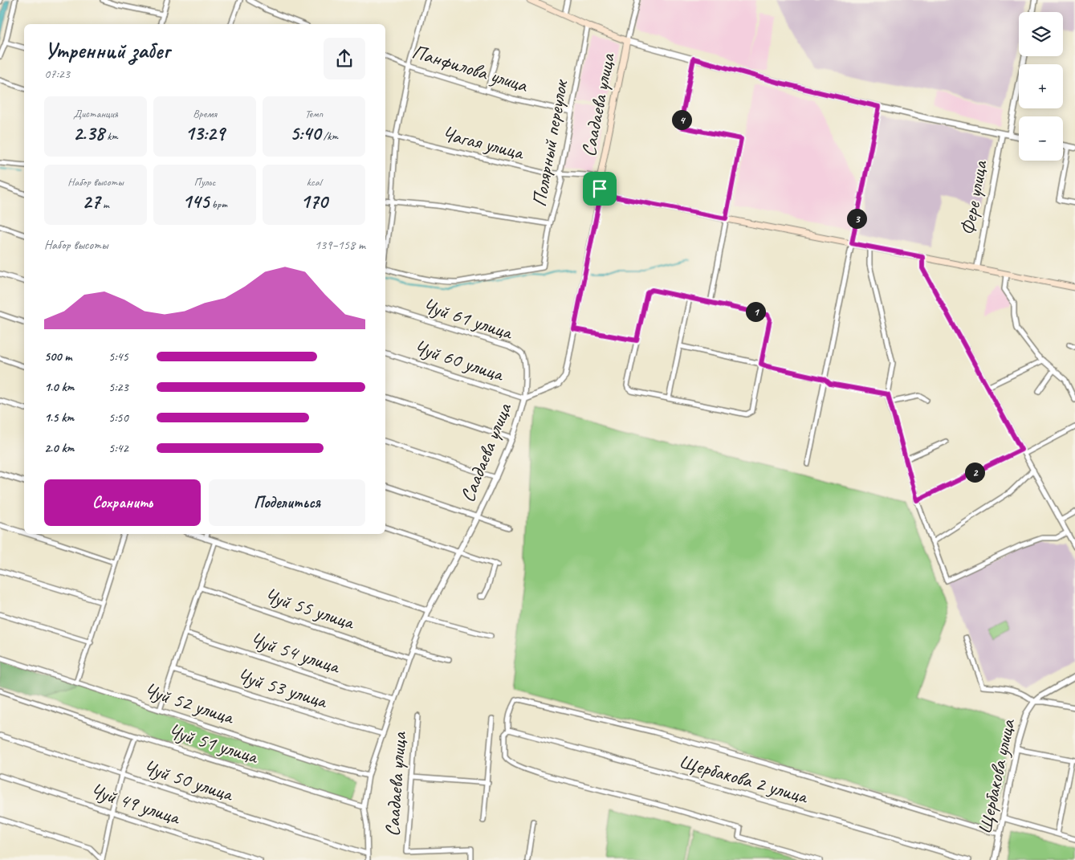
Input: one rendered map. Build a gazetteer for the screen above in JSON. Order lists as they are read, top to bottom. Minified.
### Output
{"streets":{"main road":["Саадаева улица"],"street":["Панфилова улица","Чагая улица","Полярный переулок","Фере улица","Чуй 61 улица","Чуй 60 улица","Чуй 55 улица","Чуй 54 улица","Чуй 53 улица","Чуй 52 улица","Чуй 51 улица","Щербакова улица","Щербакова 2 улица","Чуй 50 улица","Чуй 49 улица"]},"crossings":[["Панфилова улица","Полярный переулок"],["Саадаева улица","Чагая улица"],["Саадаева улица","Чуй 61 улица"],["Саадаева улица","Чуй 60 улица"],["Саадаева улица","Чуй 55 улица"],["Саадаева улица","Чуй 54 улица"],["Саадаева улица","Чуй 53 улица"],["Саадаева улица","Чуй 52 улица"],["Саадаева улица","Чуй 51 улица"],["Саадаева улица","Чуй 50 улица"],["Чагая улица","Полярный переулок"],["Чуй 61 улица","Чуй 60 улица"]],"page":{"map_buttons":["+","−"],"heading":["Утренний забег","07:23"],"stats":[["Дистанция","2.38 km"],["Время","13:29"],["Темп","5:40 /km"],["Набор высоты","27 m"],["Пульс","145 bpm"],["kcal","170"]],"pins":["4","3","1","2"],"chart":["Набор высоты","139–158 m"],"list":[{"name":"500 m","note":"5:45"},{"name":"1.0 km","note":"5:23"},{"name":"1.5 km","note":"5:50"},{"name":"2.0 km","note":"5:42"}],"buttons":["Сохранить","Поделиться"]}}
